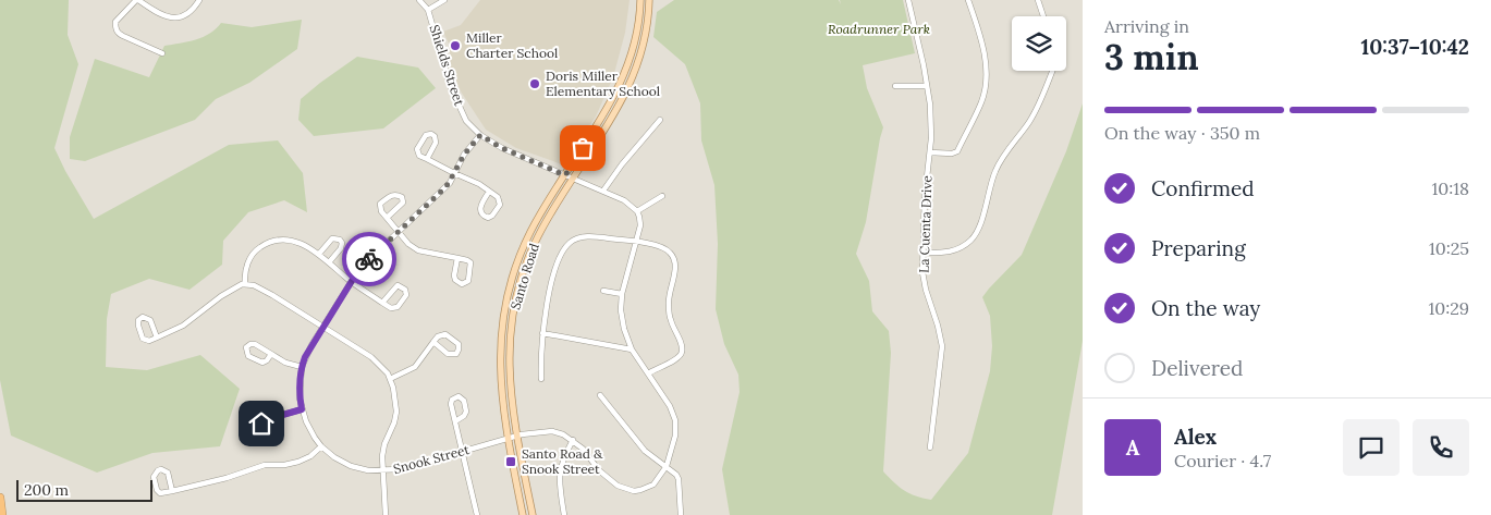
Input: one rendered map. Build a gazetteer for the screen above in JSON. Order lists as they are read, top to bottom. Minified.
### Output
{"streets":{"main road":["Santo Road"],"street":["Shields Street","La Cuenta Drive","Snook Street"]},"crossings":[["Shields Street","Santo Road"],["Shields Street","Snook Street"],["Santo Road","Snook Street"]],"parks":["Roadrunner Park"],"places":{"other":["Miller Charter School","Doris Miller Elementary School"],"transit":["Santo Road & Snook Street"]},"scale_bar":"200 m","page":{"heading":["3 min","Arriving in","10:37–10:42"],"panel":["Alex","Courier · 4.7"],"bar":"On the way · 350 m","list":[["Confirmed","10:18"],["Preparing","10:25"],["On the way","10:29"],"Delivered"],"round":"A","scale":"200 m"}}
